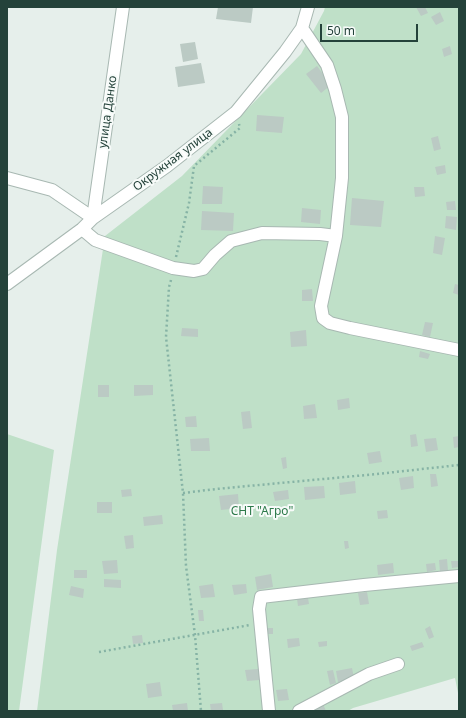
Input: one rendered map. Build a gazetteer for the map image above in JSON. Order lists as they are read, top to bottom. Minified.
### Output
{"streets":{"street":["улица Данко","Окружная улица"]},"crossings":[["улица Данко","Окружная улица"]],"parks":["СНТ \"Агро\""],"scale_bar":"50 m"}
